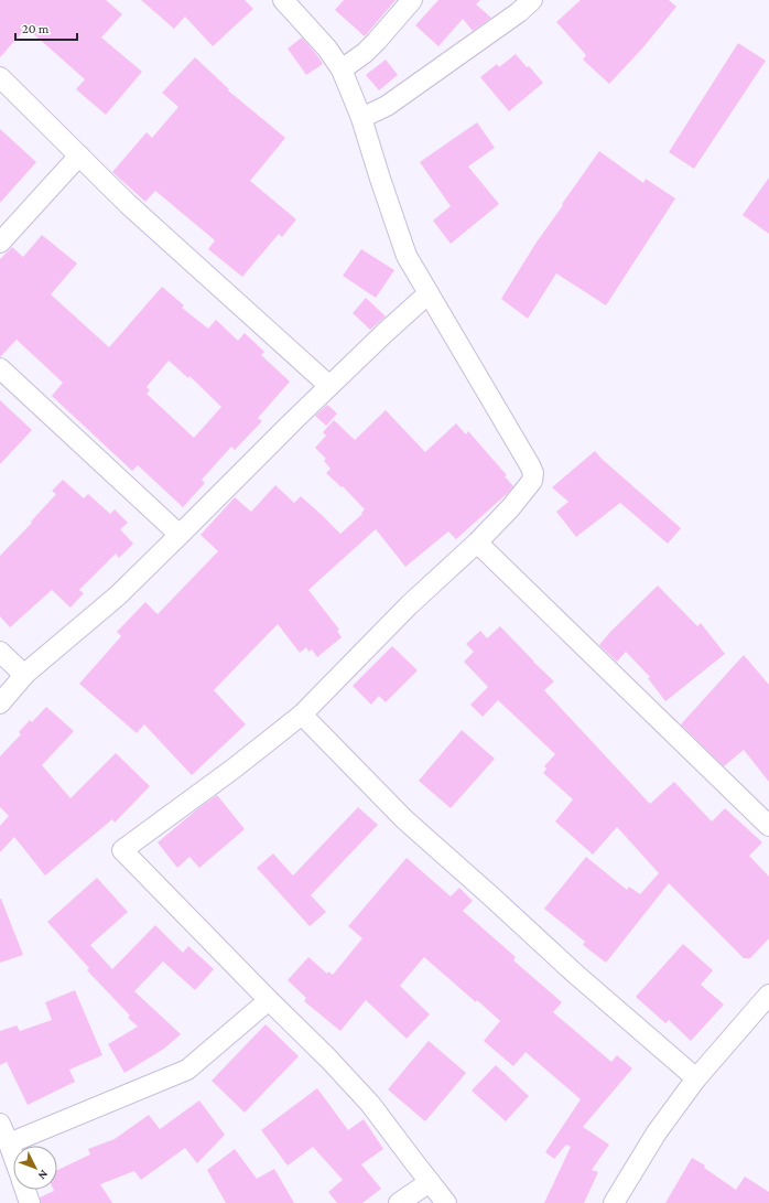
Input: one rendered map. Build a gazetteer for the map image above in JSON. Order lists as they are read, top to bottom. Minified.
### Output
{"scale_bar":"20 m","north":"bottom right"}
